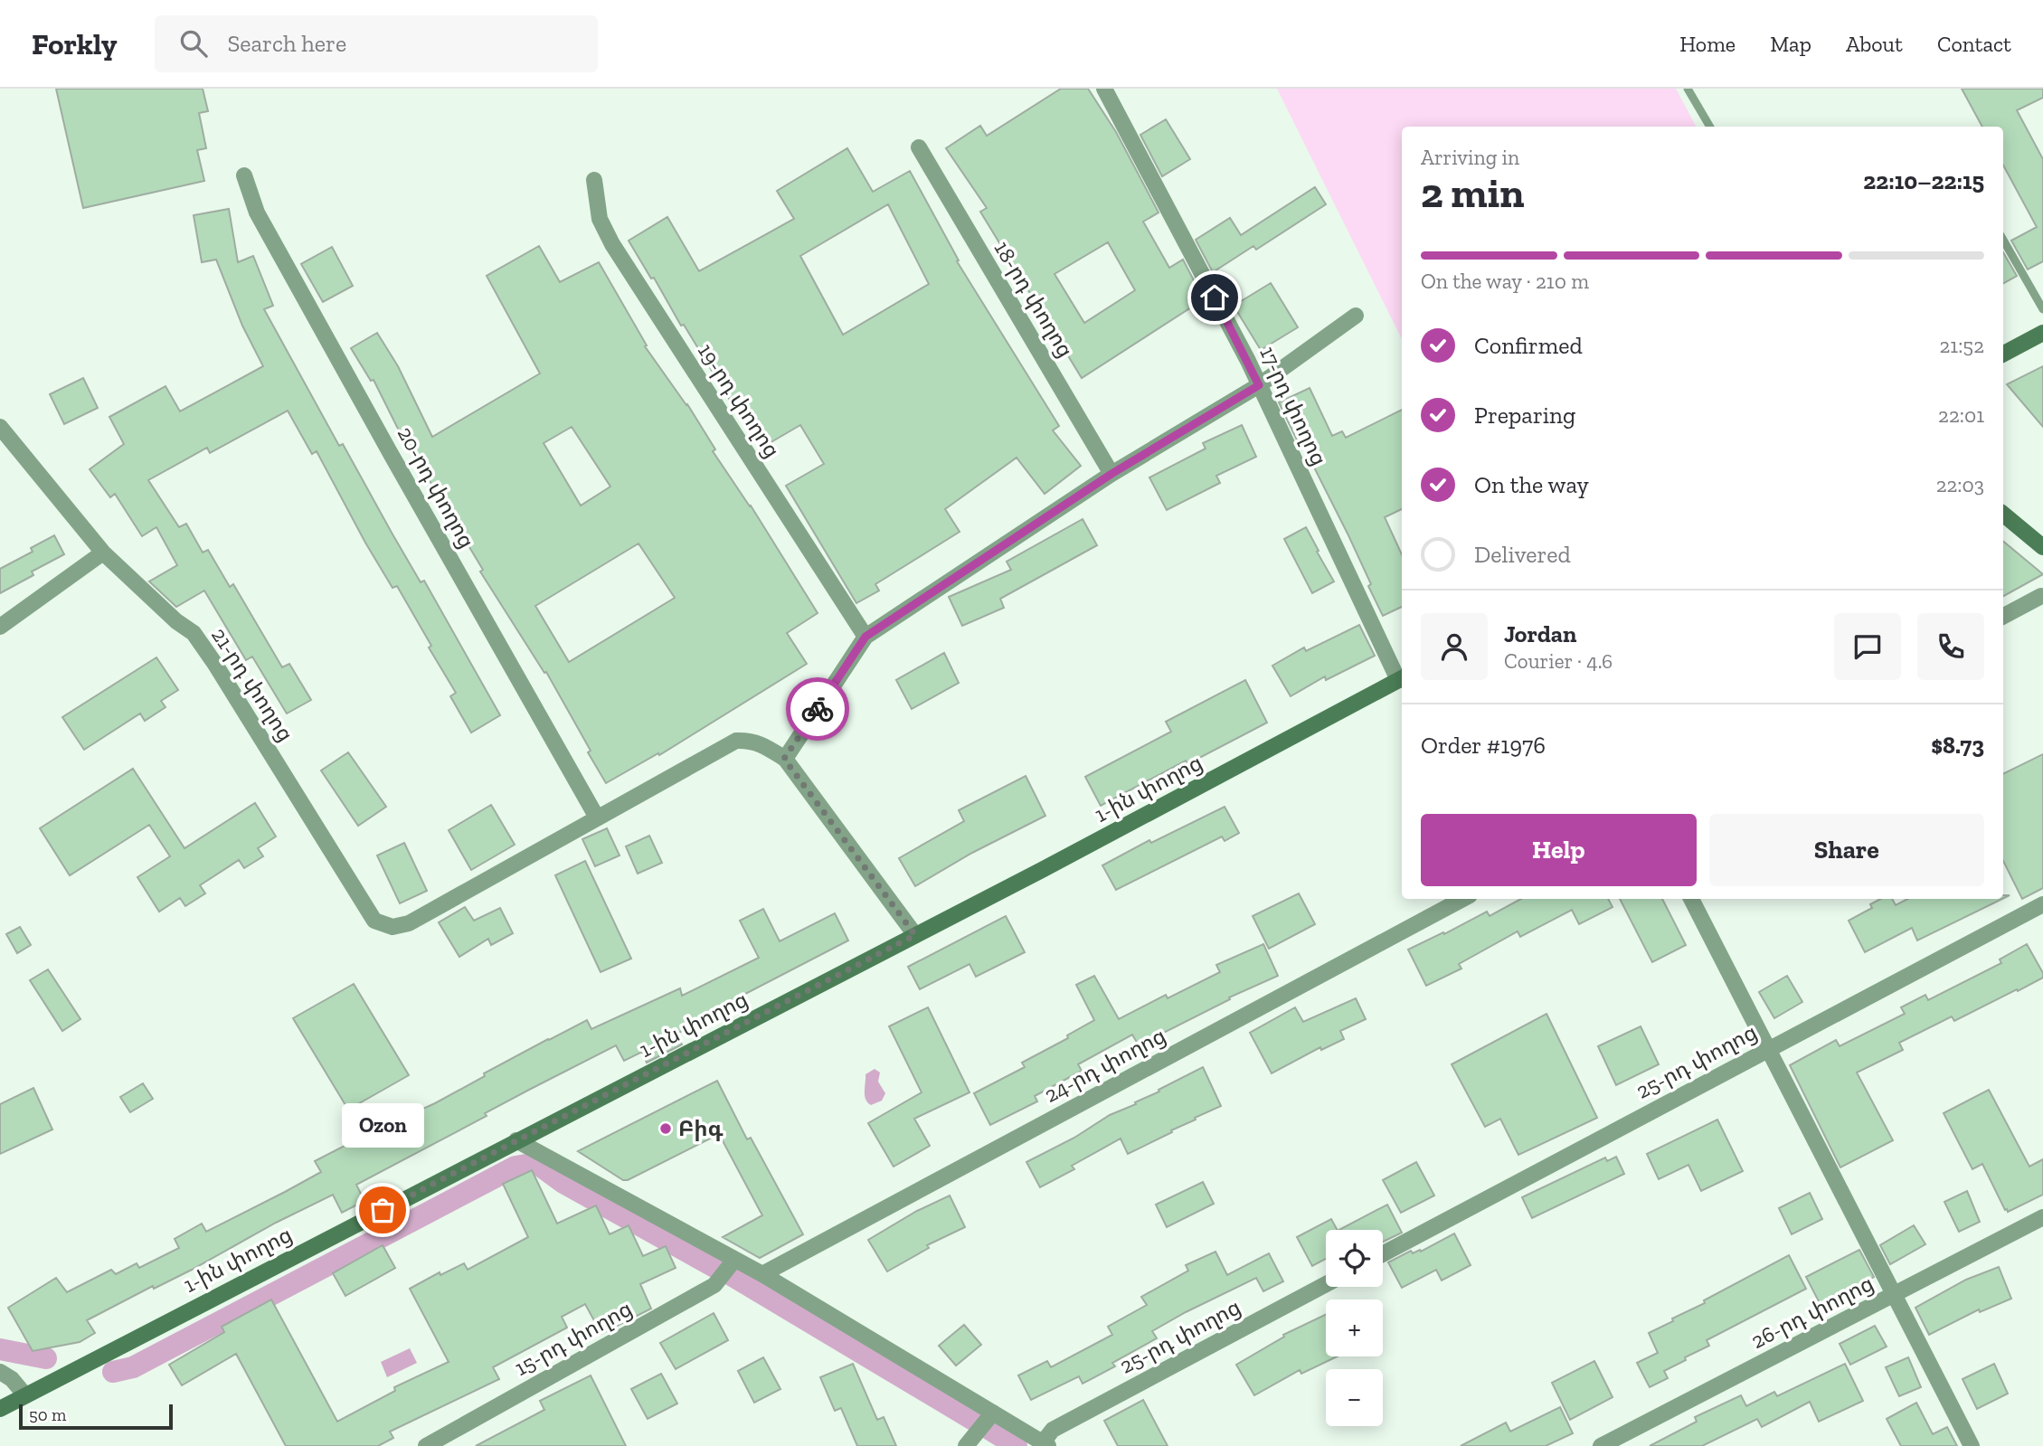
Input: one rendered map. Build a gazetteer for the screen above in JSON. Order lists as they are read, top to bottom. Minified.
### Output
{"streets":{"main road":["1-ին փողոց"],"street":["18-րդ փողոց","19-րդ փողոց","17-րդ փողոց","20-րդ փողոց","21-րդ փողոց","25-րդ փողոց","24-րդ փողոց","26-րդ փողոց","15-րդ փողոց"]},"crossings":[["17-րդ փողոց","1-ին փողոց"],["20-րդ փողոց","21-րդ փողոց"]],"places":["Բիգ","Ozon"],"scale_bar":"50 m","page":{"header":"Forkly","search":"Search here","nav":["Home","Map","About","Contact"],"heading":["2 min","Arriving in","22:10–22:15"],"panel":["Jordan","Courier · 4.6","Order #1976","$8.73"],"bar":"On the way · 210 m","list":[["Confirmed","21:52"],["Preparing","22:01"],["On the way","22:03"],"Delivered"],"buttons":["Help","Share"],"bubble":"Ozon","map_buttons":["+","−"],"scale":"50 m"}}
